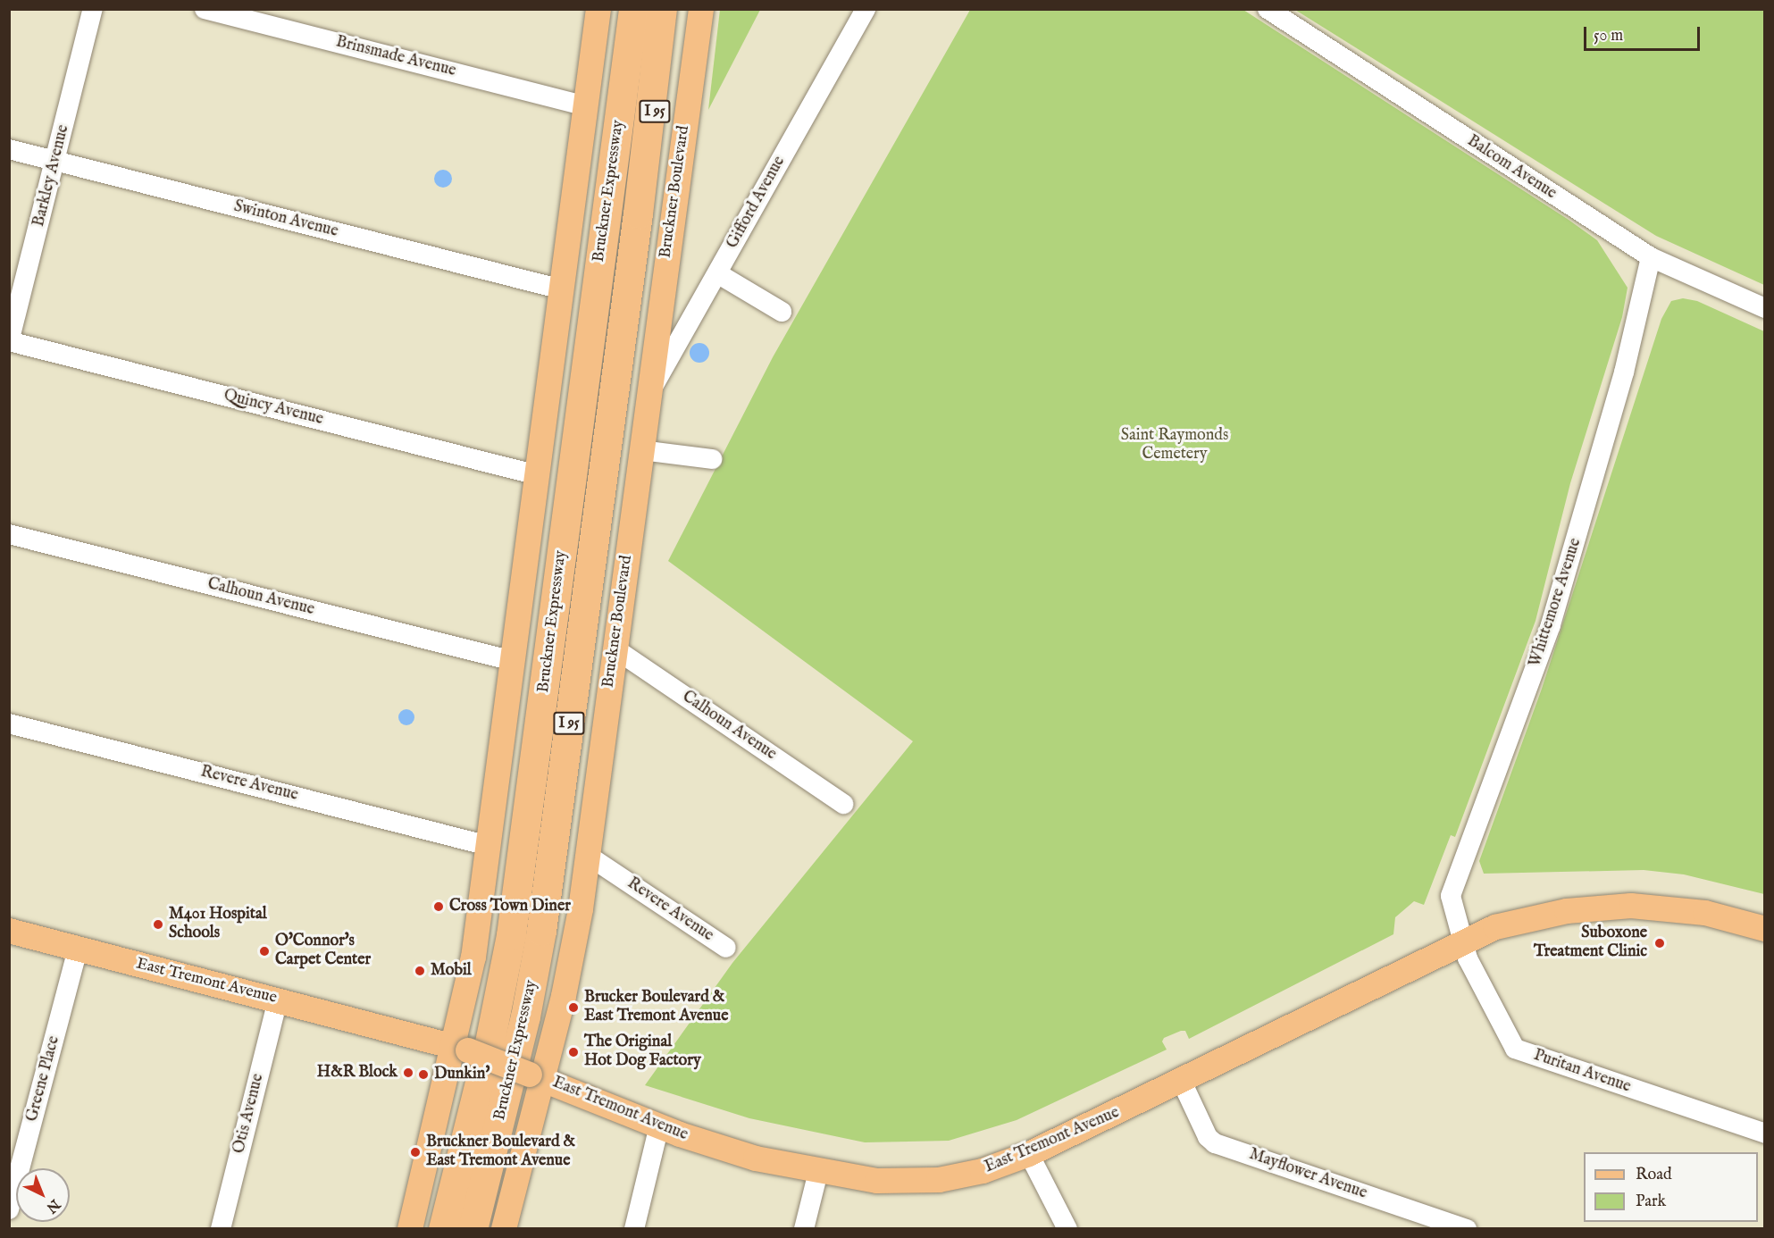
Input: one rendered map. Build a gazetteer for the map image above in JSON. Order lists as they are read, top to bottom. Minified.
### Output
{"streets":{"highway":["I 95","Bruckner Expressway"],"main road":["Bruckner Boulevard","East Tremont Avenue"],"street":["Brinsmade Avenue","Balcom Avenue","Barkley Avenue","Gifford Avenue","Swinton Avenue","Quincy Avenue","Calhoun Avenue","Whittemore Avenue","Revere Avenue","Puritan Avenue","Greene Place","Otis Avenue","Mayflower Avenue"]},"crossings":[["I 95","Bruckner Expressway"],["Balcom Avenue","Whittemore Avenue"],["Barkley Avenue","Swinton Avenue"],["Barkley Avenue","Quincy Avenue"],["Bruckner Boulevard","Gifford Avenue"],["Bruckner Boulevard","Calhoun Avenue"],["Bruckner Boulevard","Revere Avenue"],["Bruckner Boulevard","East Tremont Avenue"],["Whittemore Avenue","East Tremont Avenue"],["Whittemore Avenue","Puritan Avenue"],["East Tremont Avenue","Puritan Avenue"],["East Tremont Avenue","Greene Place"],["East Tremont Avenue","Otis Avenue"],["East Tremont Avenue","Mayflower Avenue"]],"parks":["Saint Raymonds Cemetery"],"places":["Cross Town Diner","M401 Hospital Schools","Suboxone Treatment Clinic","O'Connor's Carpet Center","Mobil","Brucker Boulevard & East Tremont Avenue","The Original Hot Dog Factory","H&R Block","Dunkin'","Bruckner Boulevard & East Tremont Avenue"],"legend":["Road","Park"],"scale_bar":"50 m","north":"bottom right"}
